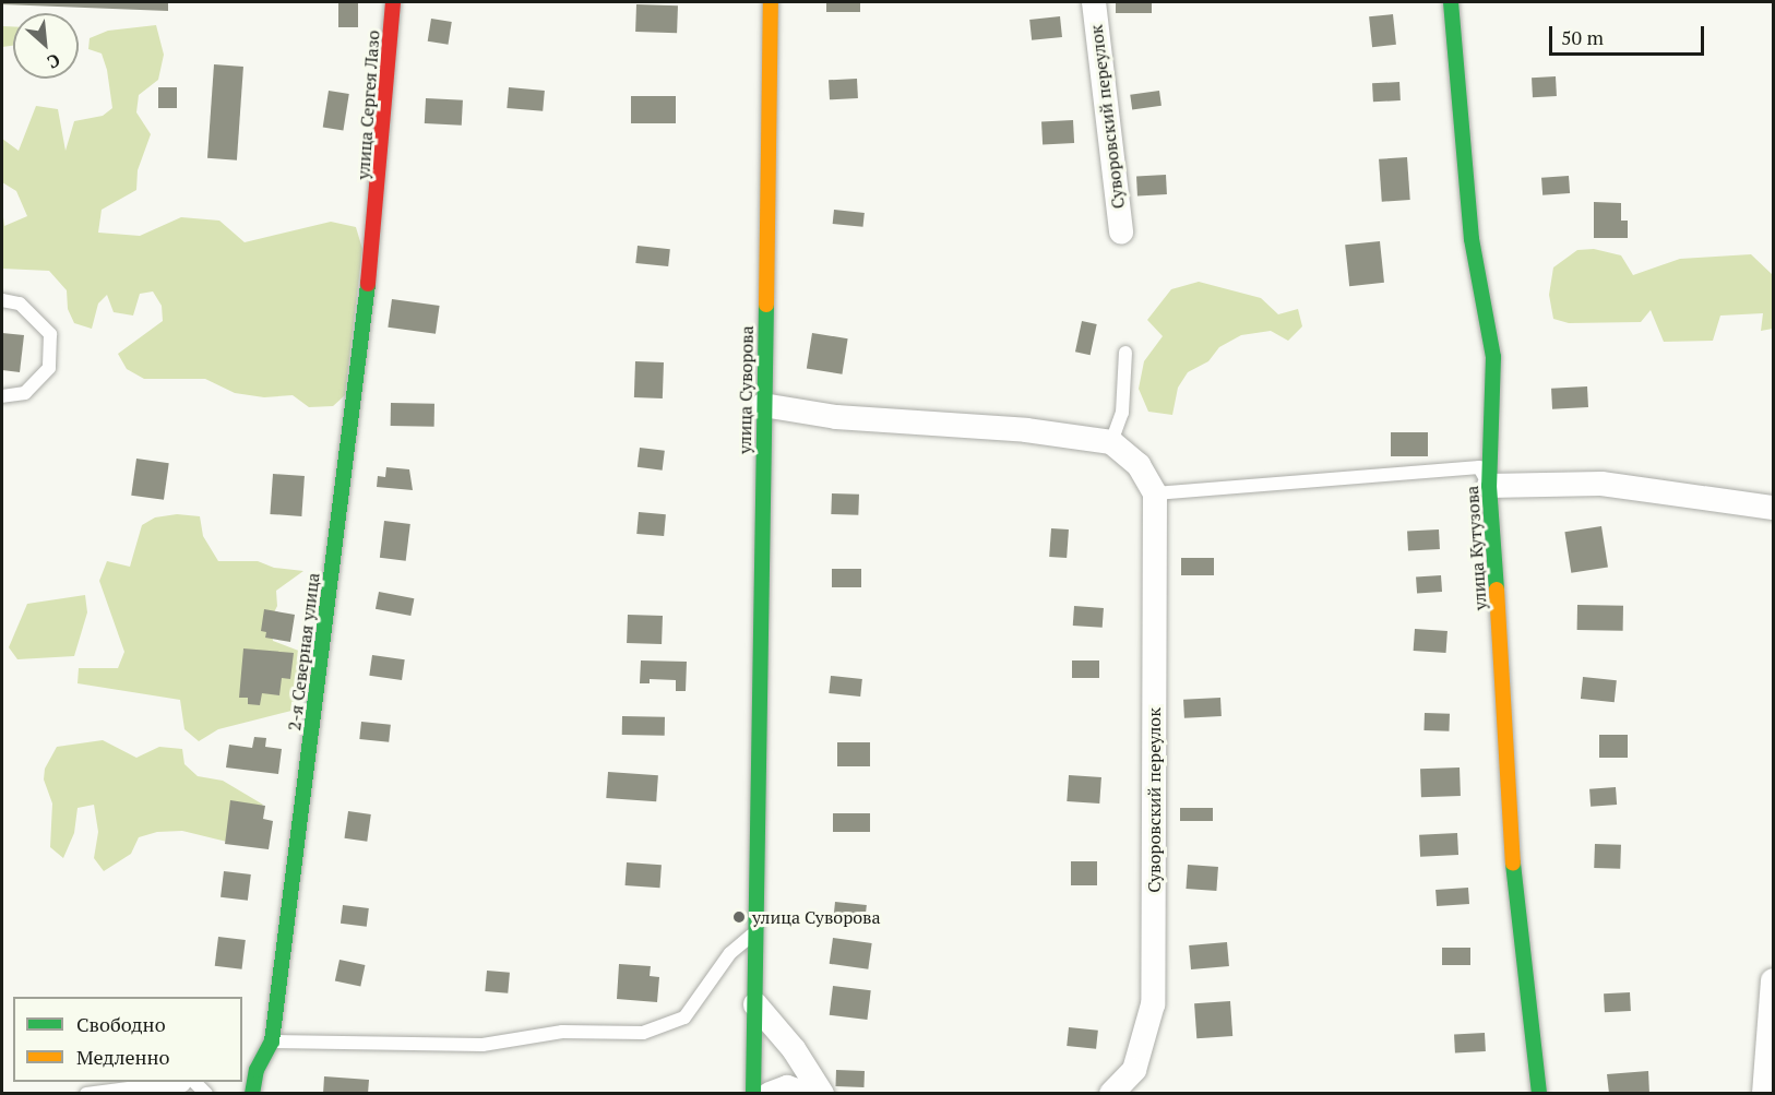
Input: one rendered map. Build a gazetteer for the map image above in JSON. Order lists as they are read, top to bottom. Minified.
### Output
{"streets":{"street":["улица Сергея Лазо","Суворовский переулок","улица Суворова","улица Кутузова","2-я Северная улица"]},"crossings":[["улица Сергея Лазо","2-я Северная улица"]],"places":["улица Суворова"],"legend":["Свободно","Медленно"],"scale_bar":"50 m","north":"bottom right"}
